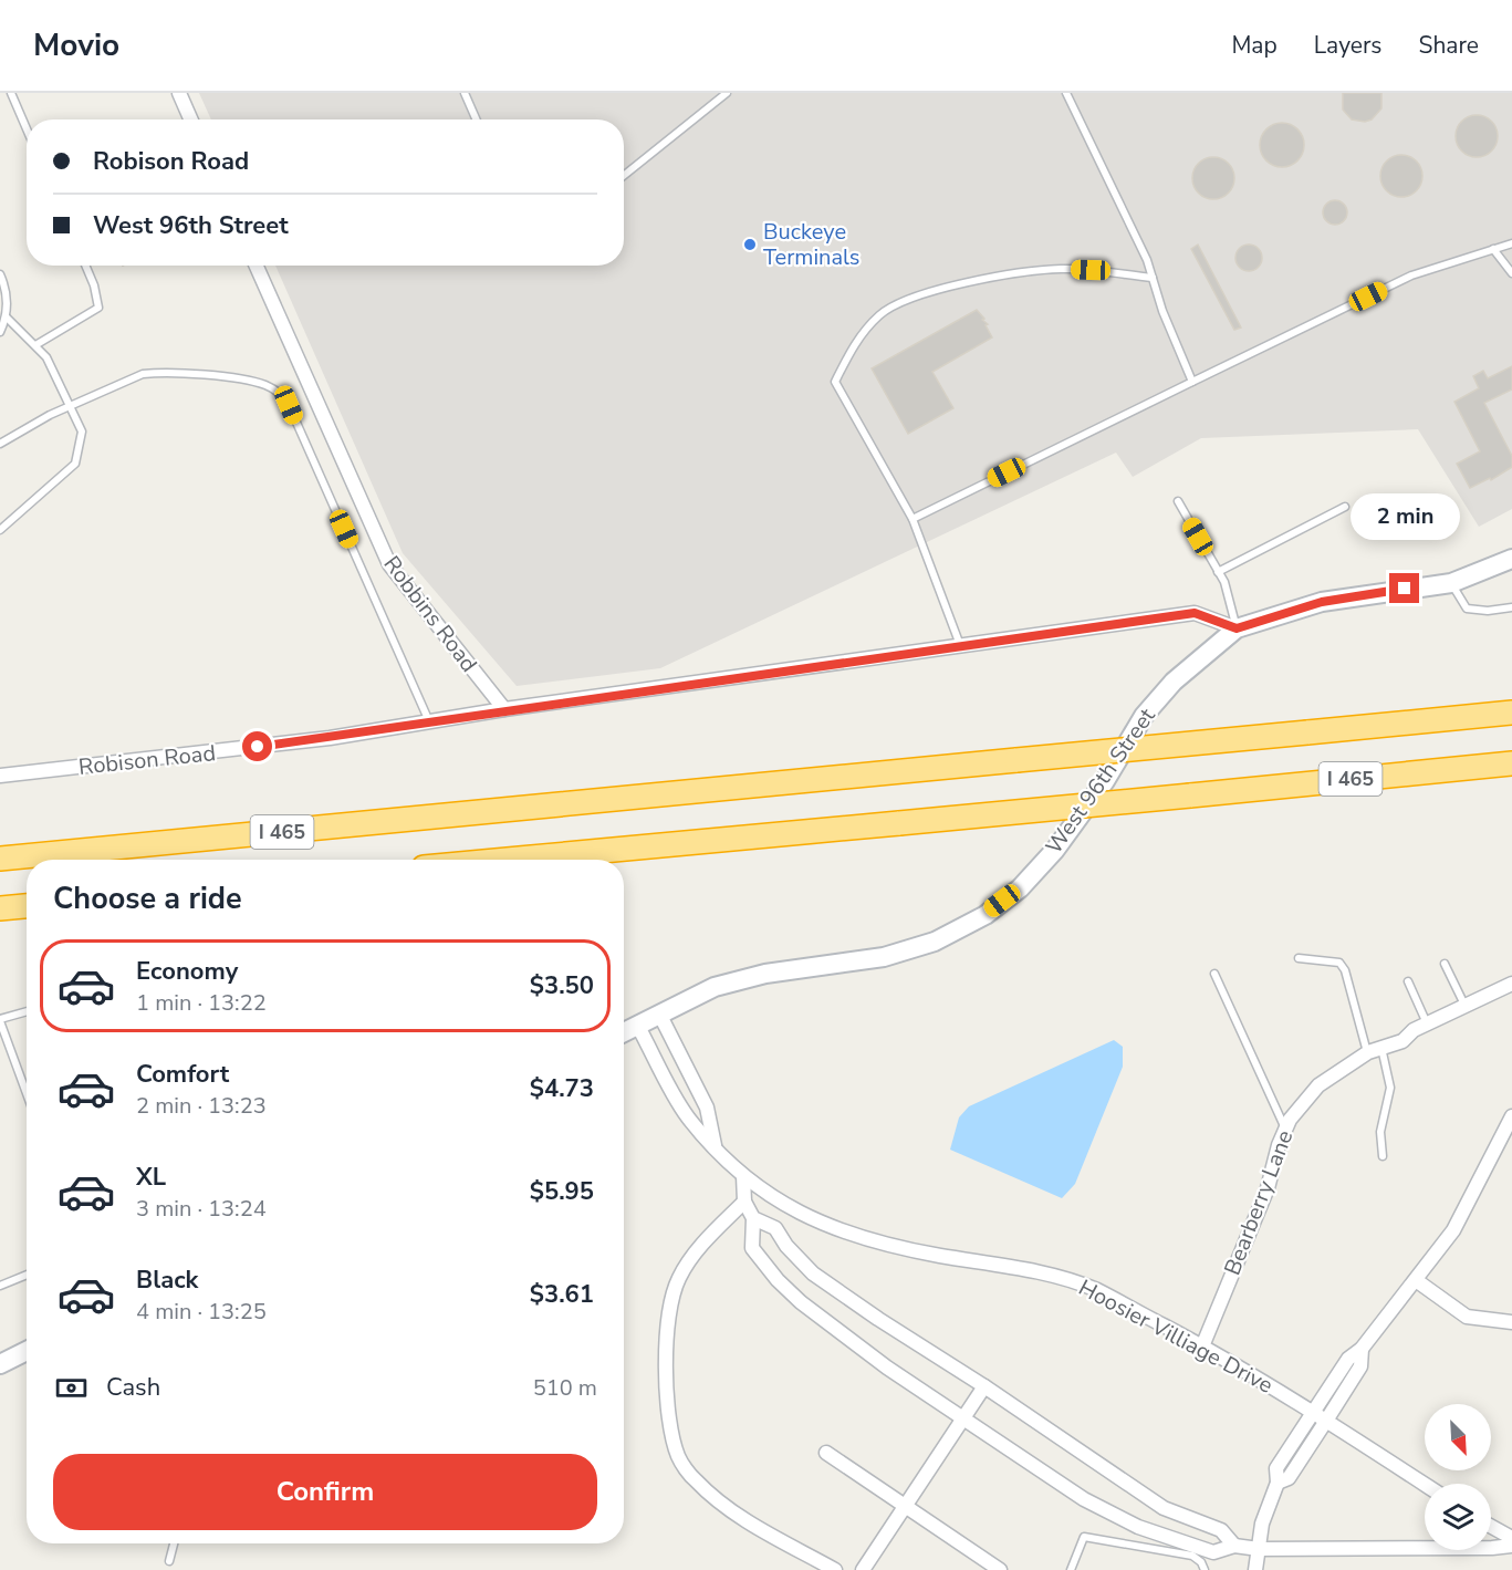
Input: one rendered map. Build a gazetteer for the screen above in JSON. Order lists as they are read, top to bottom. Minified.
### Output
{"streets":{"highway":["I 465"],"street":["Robbins Road","Robison Road","West 96th Street","Bearberry Lane","Hoosier Villiage Drive"]},"crossings":[["Robbins Road","Robison Road"],["Robison Road","West 96th Street"],["West 96th Street","Hoosier Villiage Drive"],["Bearberry Lane","Hoosier Villiage Drive"]],"places":["Buckeye Terminals"],"north":"bottom right","page":{"header":"Movio","nav":["Map","Layers","Share"],"banner":["Robison Road","West 96th Street"],"bubble":"2 min","heading":"Choose a ride","list":[{"name":"Economy","note":"1 min · 13:22","value":"$3.50"},{"name":"Comfort","note":"2 min · 13:23","value":"$4.73"},{"name":"XL","note":"3 min · 13:24","value":"$5.95"},{"name":"Black","note":"4 min · 13:25","value":"$3.61"}],"pay":["Cash","510 m"],"buttons":"Confirm"}}
